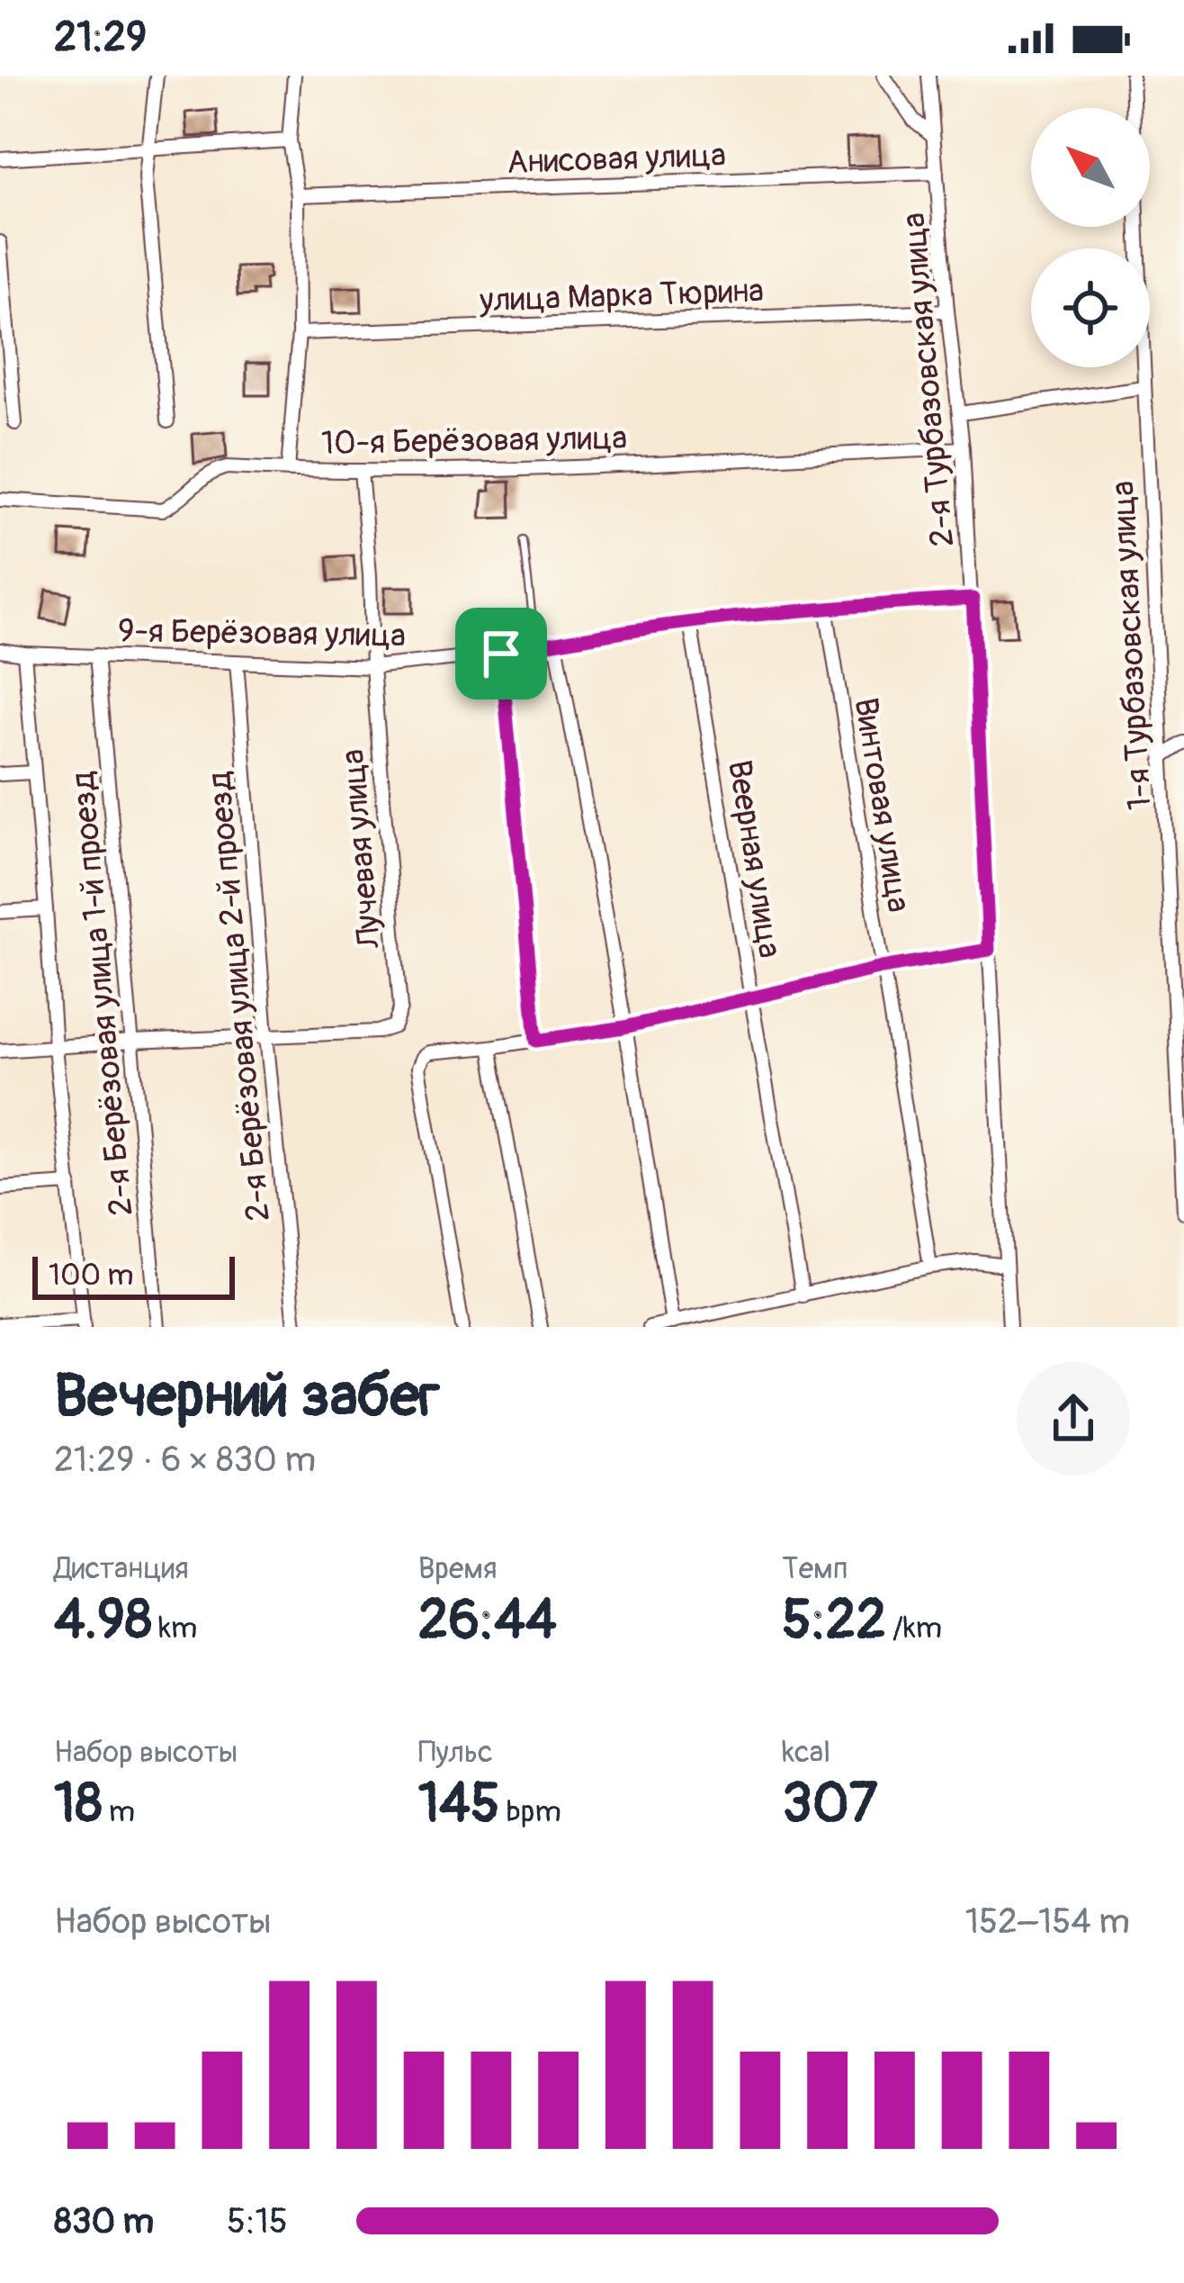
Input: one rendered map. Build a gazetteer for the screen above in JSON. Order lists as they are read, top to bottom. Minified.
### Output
{"streets":{"street":["Анисовая улица","улица Марка Тюрина","2-я Турбазовская улица","10-я Берёзовая улица","9-я Берёзовая улица","1-я Турбазовская улица","Винтовая улица","Лучевая улица","Веерная улица","2-я Берёзовая улица 1-й проезд","2-я Берёзовая улица 2-й проезд"]},"crossings":[["Анисовая улица","2-я Турбазовская улица"],["улица Марка Тюрина","2-я Турбазовская улица"],["2-я Турбазовская улица","10-я Берёзовая улица"],["2-я Турбазовская улица","9-я Берёзовая улица"],["10-я Берёзовая улица","Лучевая улица"],["9-я Берёзовая улица","Винтовая улица"],["9-я Берёзовая улица","Лучевая улица"],["9-я Берёзовая улица","Веерная улица"],["9-я Берёзовая улица","2-я Берёзовая улица 1-й проезд"],["9-я Берёзовая улица","2-я Берёзовая улица 2-й проезд"],["Лучевая улица","2-я Берёзовая улица 2-й проезд"]],"scale_bar":"100 m","north":"top left","page":{"status":"21:29","scale":"100 m","heading":["Вечерний забег","21:29 · 6 × 830 m"],"stats":[["Дистанция","4.98 km"],["Время","26:44"],["Темп","5:22 /km"],["Набор высоты","18 m"],["Пульс","145 bpm"],["kcal","307"]],"chart":["Набор высоты","152–154 m"],"list":[{"name":"830 m","note":"5:15"}]}}
